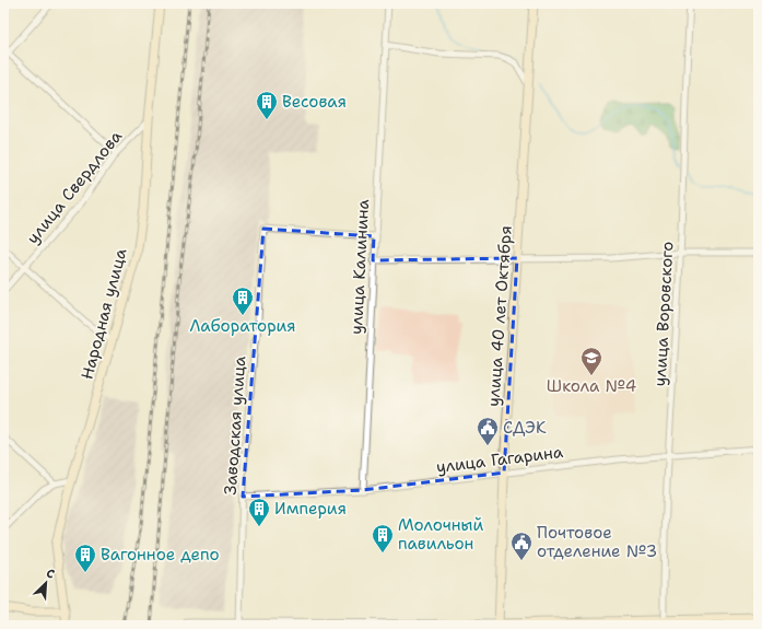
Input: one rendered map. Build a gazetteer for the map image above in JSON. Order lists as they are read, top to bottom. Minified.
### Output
{"streets":{"street":["улица Свердлова","улица Калинина","Народная улица","улица Воровского","улица 40 лет Октября","Заводская улица","улица Гагарина"]},"crossings":[["улица Свердлова","Народная улица"],["улица Калинина","Заводская улица"],["улица Калинина","улица Гагарина"],["улица Воровского","улица Гагарина"],["улица 40 лет Октября","улица Гагарина"],["Заводская улица","улица Гагарина"]],"places":{"building":["Весовая","Лаборатория","Империя","Молочный павильон","Вагонное депо"],"school or university":["Школа №4"],"public building":["СДЭК","Почтовое отделение №3"]},"north":"top right"}
